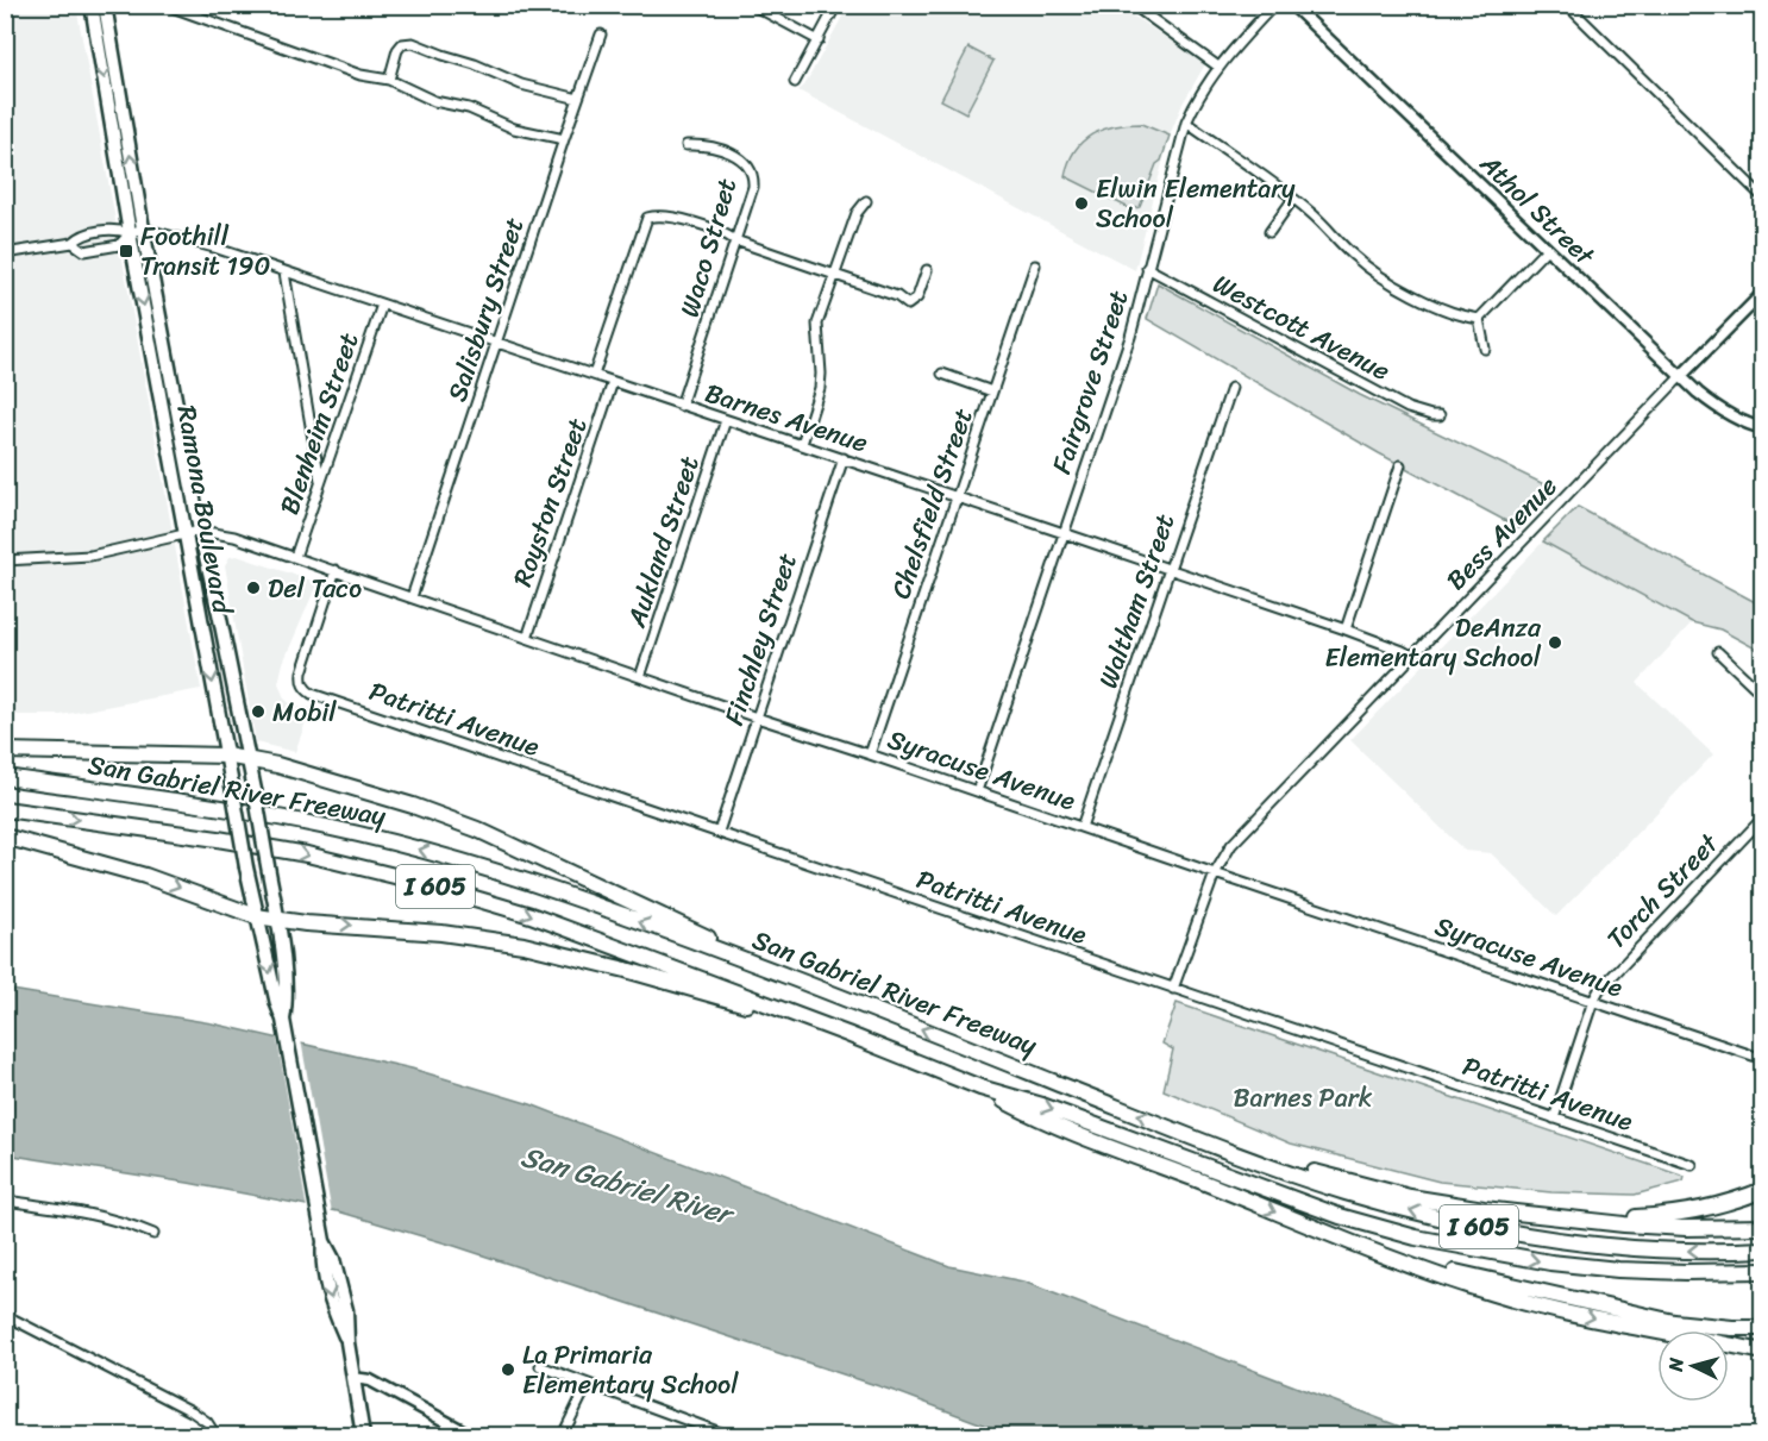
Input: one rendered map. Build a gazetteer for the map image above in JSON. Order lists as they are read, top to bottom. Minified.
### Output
{"streets":{"highway":["San Gabriel River Freeway","I 605"],"main road":["Ramona Boulevard"],"street":["Athol Street","Waco Street","Salisbury Street","Westcott Avenue","Fairgrove Street","Barnes Avenue","Blenheim Street","Royston Street","Chelsfield Street","Bess Avenue","Aukland Street","Waltham Street","Finchley Street","Patritti Avenue","Syracuse Avenue","Torch Street"]},"crossings":[["Athol Street","Bess Avenue"],["Waco Street","Barnes Avenue"],["Salisbury Street","Barnes Avenue"],["Salisbury Street","Syracuse Avenue"],["Westcott Avenue","Fairgrove Street"],["Fairgrove Street","Barnes Avenue"],["Fairgrove Street","Syracuse Avenue"],["Barnes Avenue","Blenheim Street"],["Barnes Avenue","Royston Street"],["Barnes Avenue","Chelsfield Street"],["Barnes Avenue","Ramona Boulevard"],["Barnes Avenue","Bess Avenue"],["Barnes Avenue","Aukland Street"],["Barnes Avenue","Waltham Street"],["Barnes Avenue","Finchley Street"],["Blenheim Street","Syracuse Avenue"],["Royston Street","Syracuse Avenue"],["Chelsfield Street","Syracuse Avenue"],["Ramona Boulevard","Syracuse Avenue"],["Bess Avenue","Patritti Avenue"],["Bess Avenue","Syracuse Avenue"],["Aukland Street","Syracuse Avenue"],["Waltham Street","Syracuse Avenue"],["Finchley Street","Patritti Avenue"],["Finchley Street","Syracuse Avenue"],["Patritti Avenue","Syracuse Avenue"],["Patritti Avenue","Torch Street"],["Syracuse Avenue","Torch Street"]],"water":["San Gabriel River"],"parks":["Barnes Park"],"places":{"other":["Elwin Elementary School","Del Taco","DeAnza Elementary School","Mobil","La Primaria Elementary School"],"transit":["Foothill Transit 190"]},"north":"left"}
